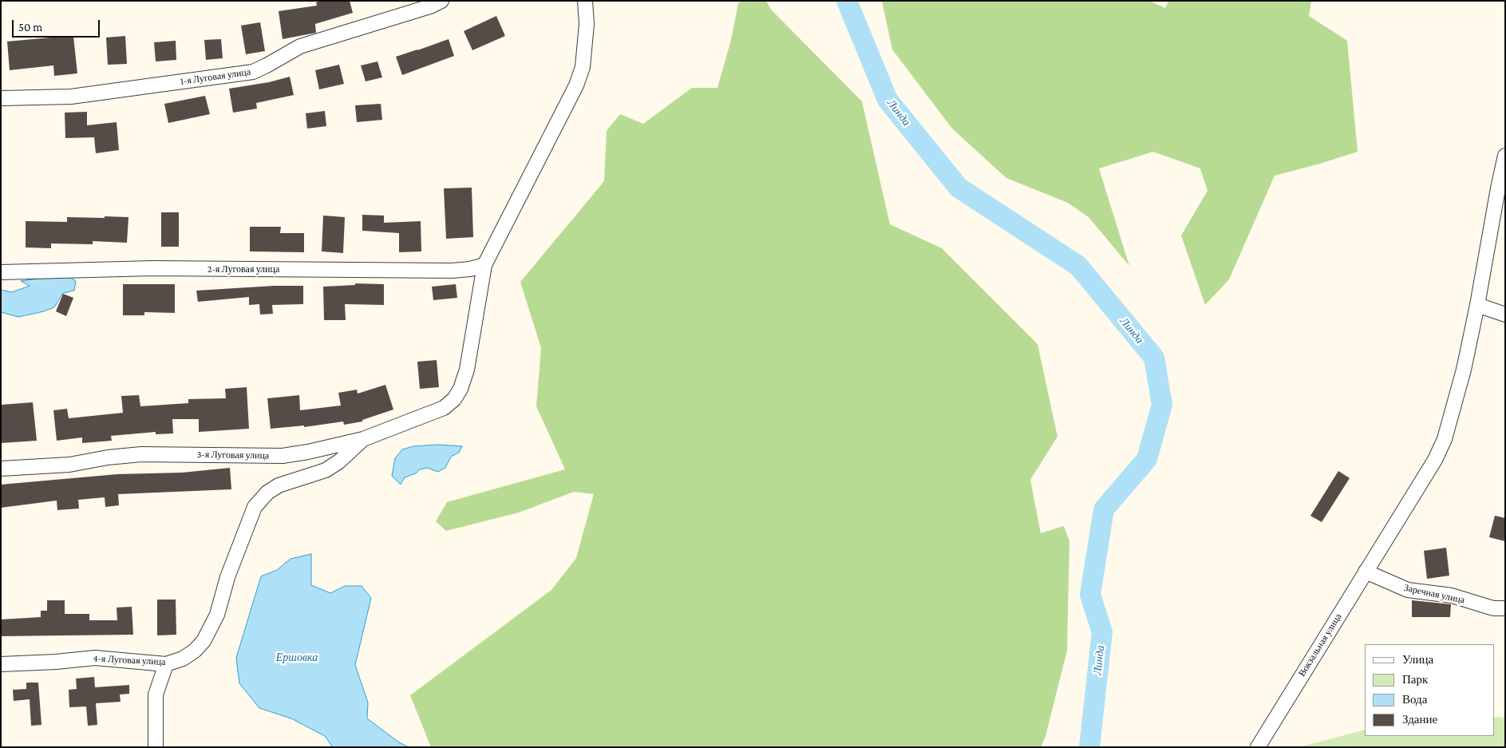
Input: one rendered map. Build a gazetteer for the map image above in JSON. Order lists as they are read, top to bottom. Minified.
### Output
{"streets":{"street":["1-я Луговая улица","2-я Луговая улица","3-я Луговая улица","Заречная улица","Вокзальная улица","4-я Луговая улица"]},"crossings":[["2-я Луговая улица","3-я Луговая улица"],["3-я Луговая улица","4-я Луговая улица"],["Заречная улица","Вокзальная улица"]],"water":["Линда","Ершовка"],"legend":["Улица","Парк","Вода","Здание"],"scale_bar":"50 m"}
